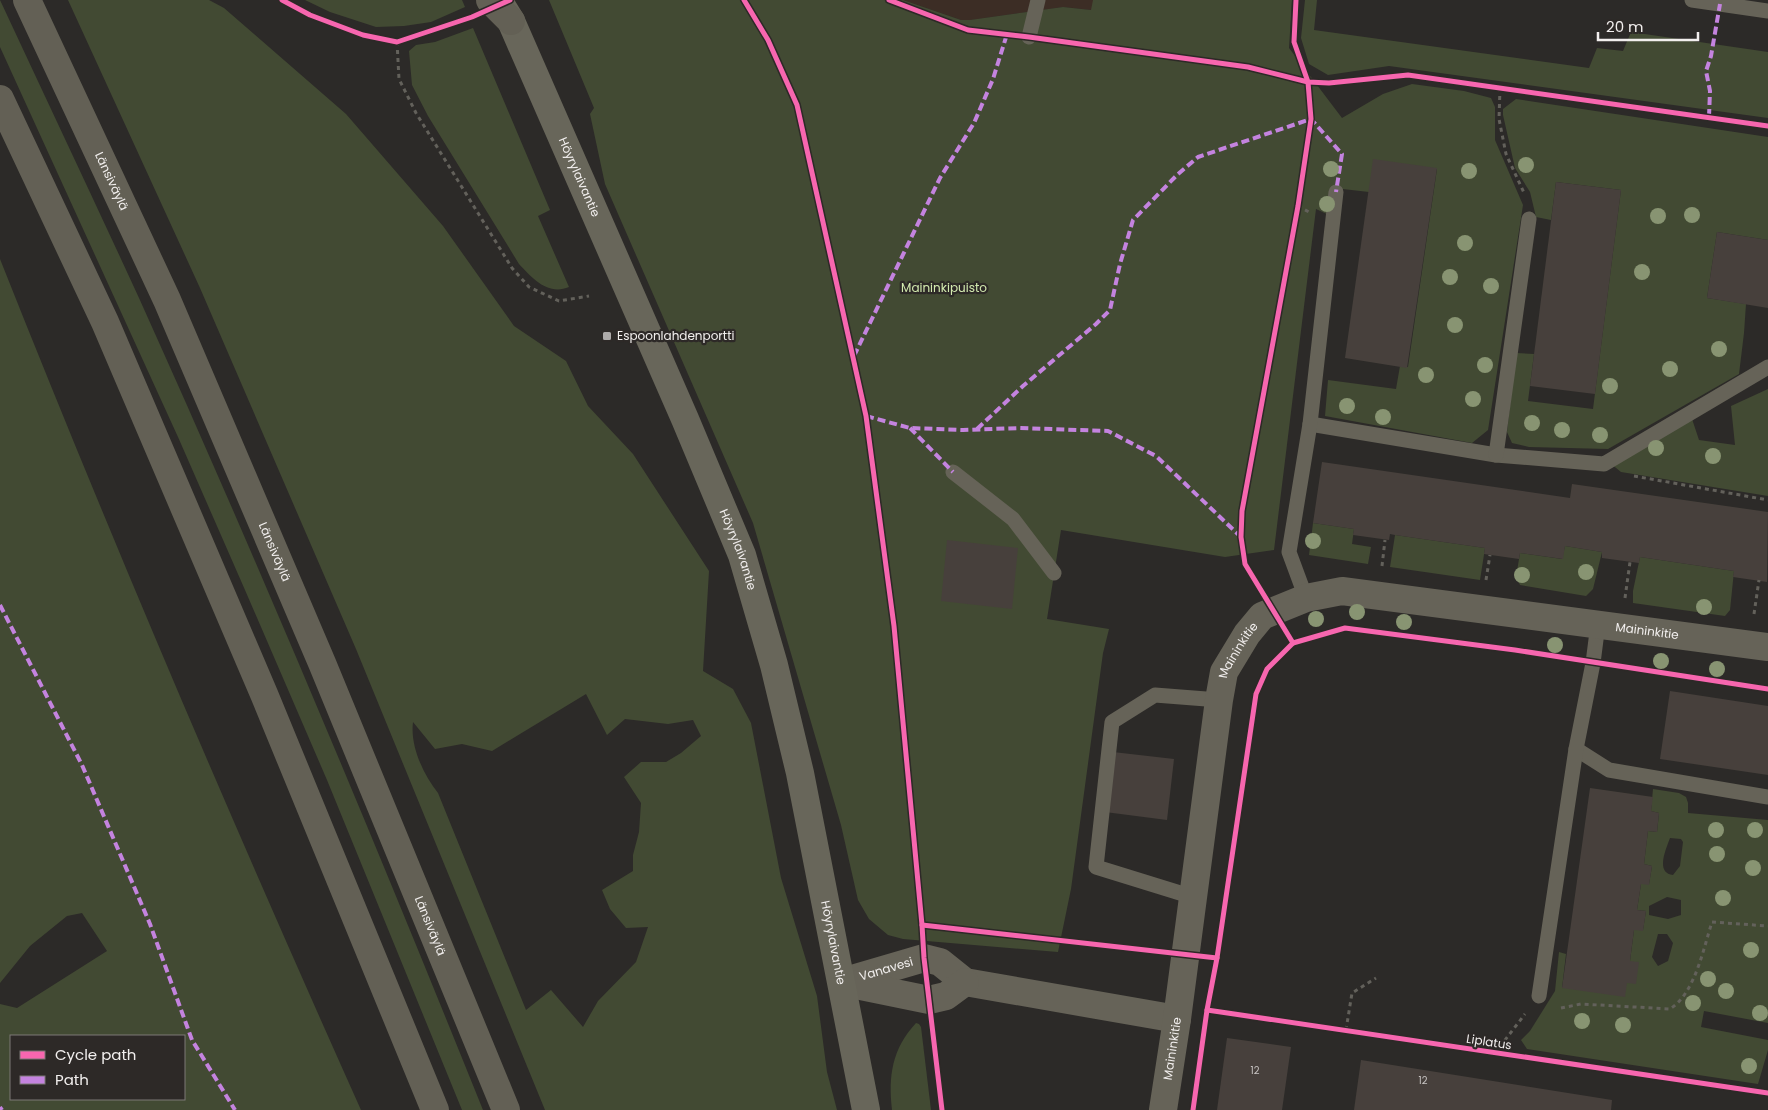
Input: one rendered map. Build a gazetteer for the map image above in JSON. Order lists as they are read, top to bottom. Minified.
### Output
{"streets":{"highway":["Länsiväylä"],"main road":["Höyrylaivantie"],"street":["Maininkitie","Vanavesi"],"cycle path":["Liplatus"]},"crossings":[["Höyrylaivantie","Vanavesi"],["Maininkitie","Vanavesi"]],"parks":["Maininkipuisto"],"places":{"transit":["Espoonlahdenportti"]},"house_numbers":["12","12"],"legend":["Cycle path","Path"],"scale_bar":"20 m"}
